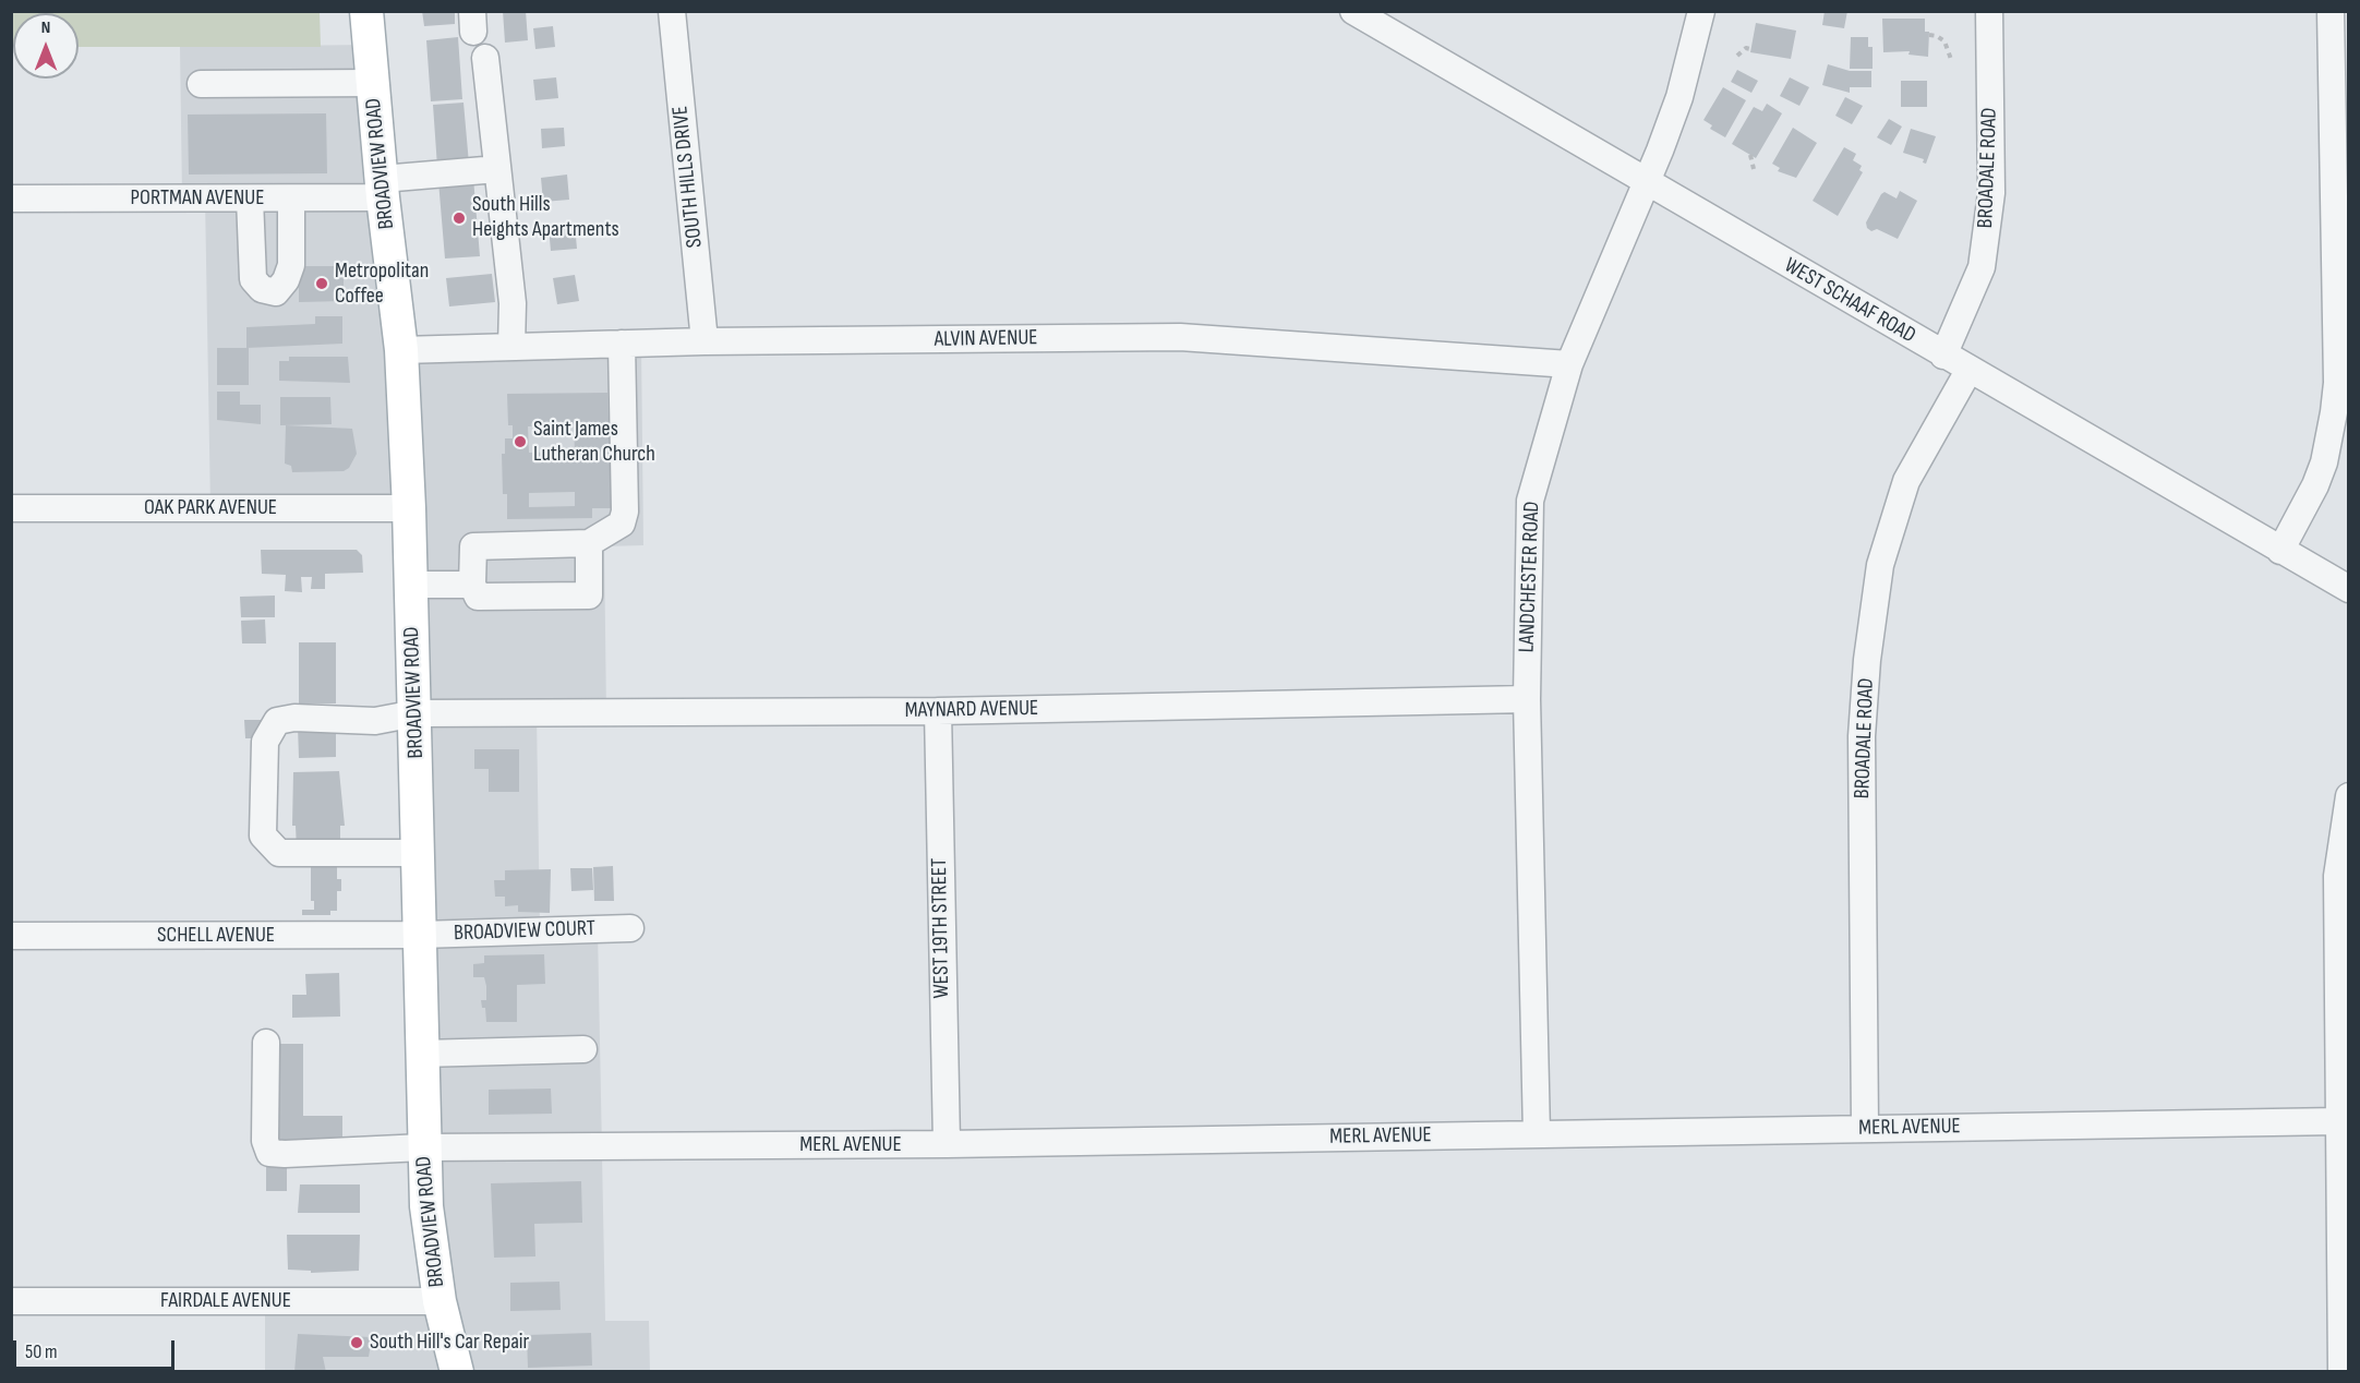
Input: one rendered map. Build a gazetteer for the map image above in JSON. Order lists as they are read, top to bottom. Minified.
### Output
{"streets":{"main road":["BROADVIEW ROAD"],"street":["BROADALE ROAD","SOUTH HILLS DRIVE","PORTMAN AVENUE","WEST SCHAAF ROAD","ALVIN AVENUE","OAK PARK AVENUE","LANDCHESTER ROAD","MAYNARD AVENUE","WEST 19TH STREET","BROADVIEW COURT","SCHELL AVENUE","MERL AVENUE","FAIRDALE AVENUE"]},"crossings":[["BROADVIEW ROAD","PORTMAN AVENUE"],["BROADVIEW ROAD","ALVIN AVENUE"],["BROADVIEW ROAD","OAK PARK AVENUE"],["BROADVIEW ROAD","MAYNARD AVENUE"],["BROADVIEW ROAD","BROADVIEW COURT"],["BROADVIEW ROAD","SCHELL AVENUE"],["BROADVIEW ROAD","MERL AVENUE"],["BROADVIEW ROAD","FAIRDALE AVENUE"],["BROADALE ROAD","WEST SCHAAF ROAD"],["BROADALE ROAD","MERL AVENUE"],["SOUTH HILLS DRIVE","ALVIN AVENUE"],["WEST SCHAAF ROAD","LANDCHESTER ROAD"],["ALVIN AVENUE","LANDCHESTER ROAD"],["LANDCHESTER ROAD","MAYNARD AVENUE"],["LANDCHESTER ROAD","MERL AVENUE"],["MAYNARD AVENUE","WEST 19TH STREET"],["WEST 19TH STREET","MERL AVENUE"],["BROADVIEW COURT","SCHELL AVENUE"]],"places":["South Hills Heights Apartments","Metropolitan Coffee","Saint James Lutheran Church","South Hill's Car Repair"],"scale_bar":"50 m","north":"top"}
